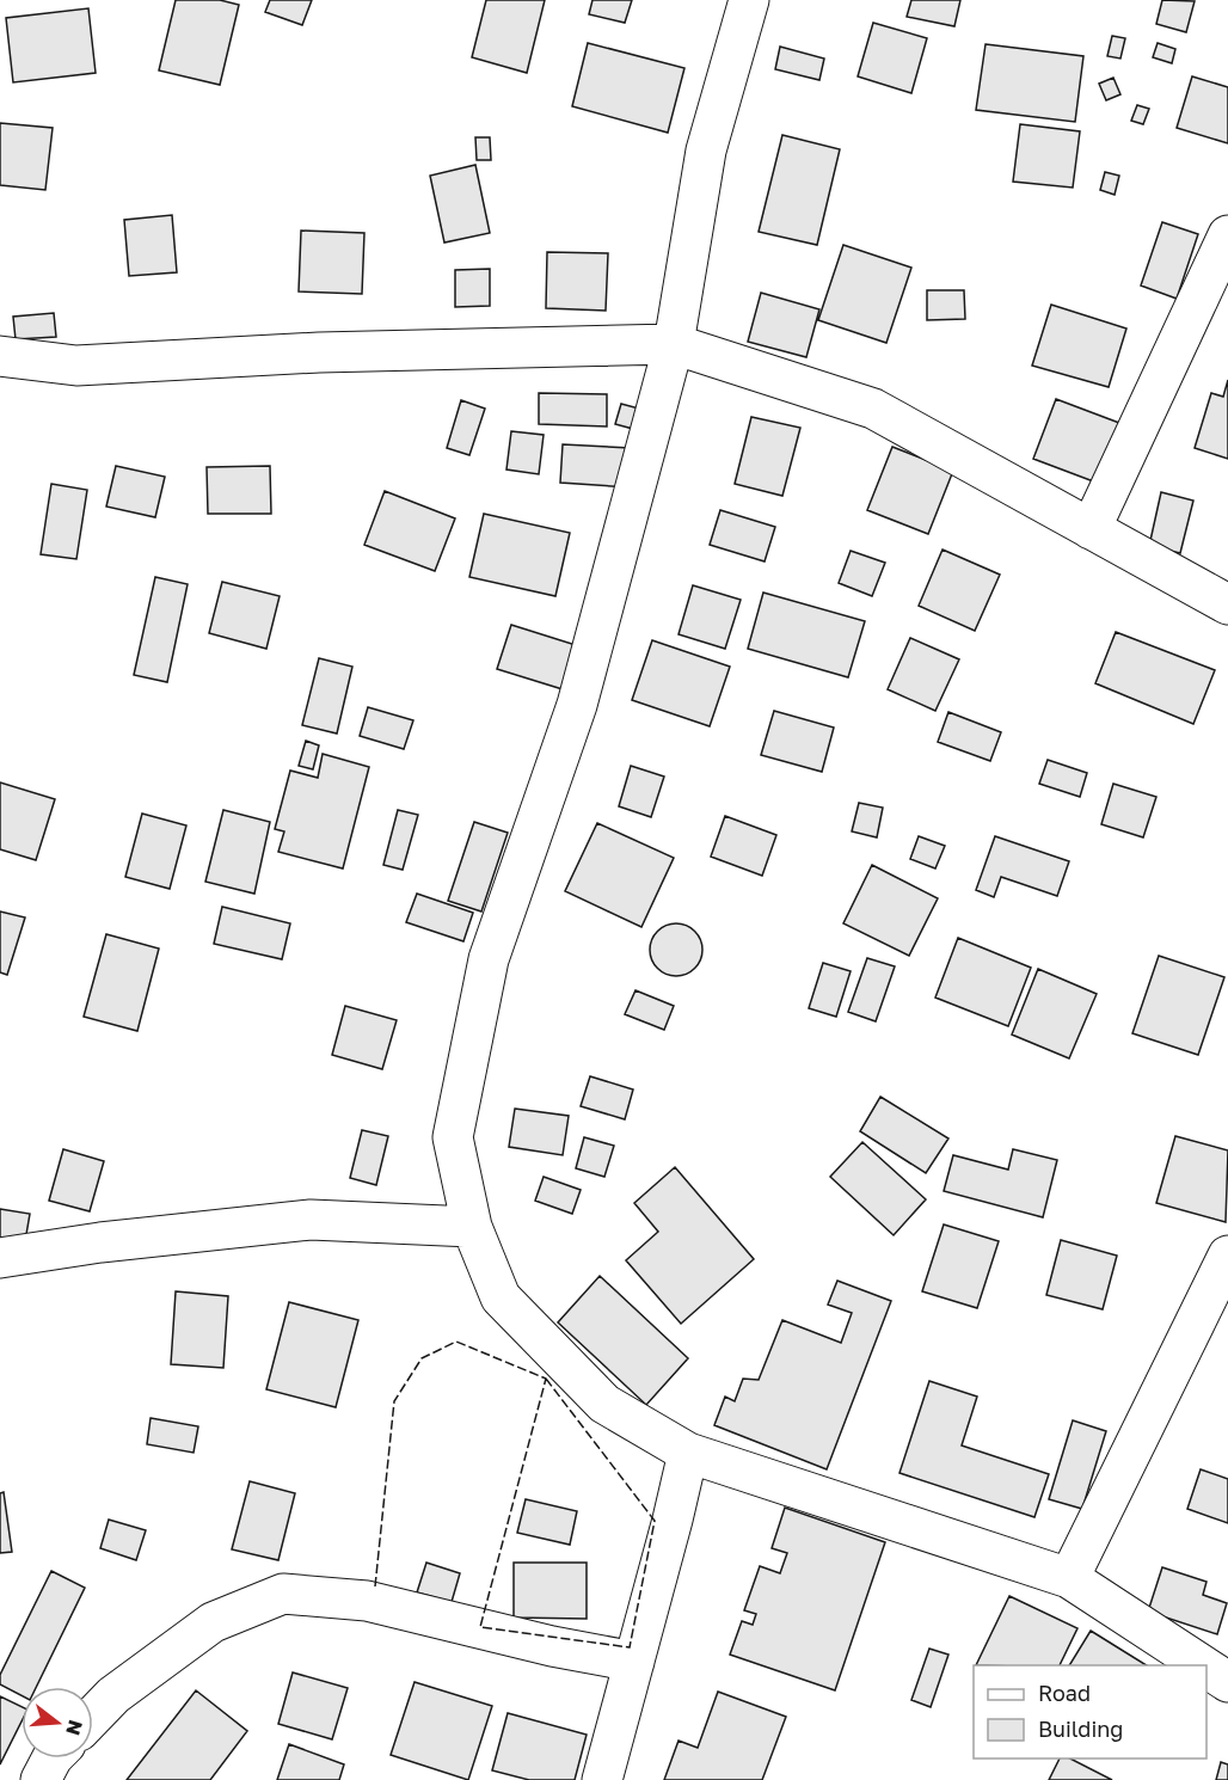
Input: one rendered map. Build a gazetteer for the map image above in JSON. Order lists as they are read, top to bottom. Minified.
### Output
{"legend":["Road","Building"],"north":"right"}
